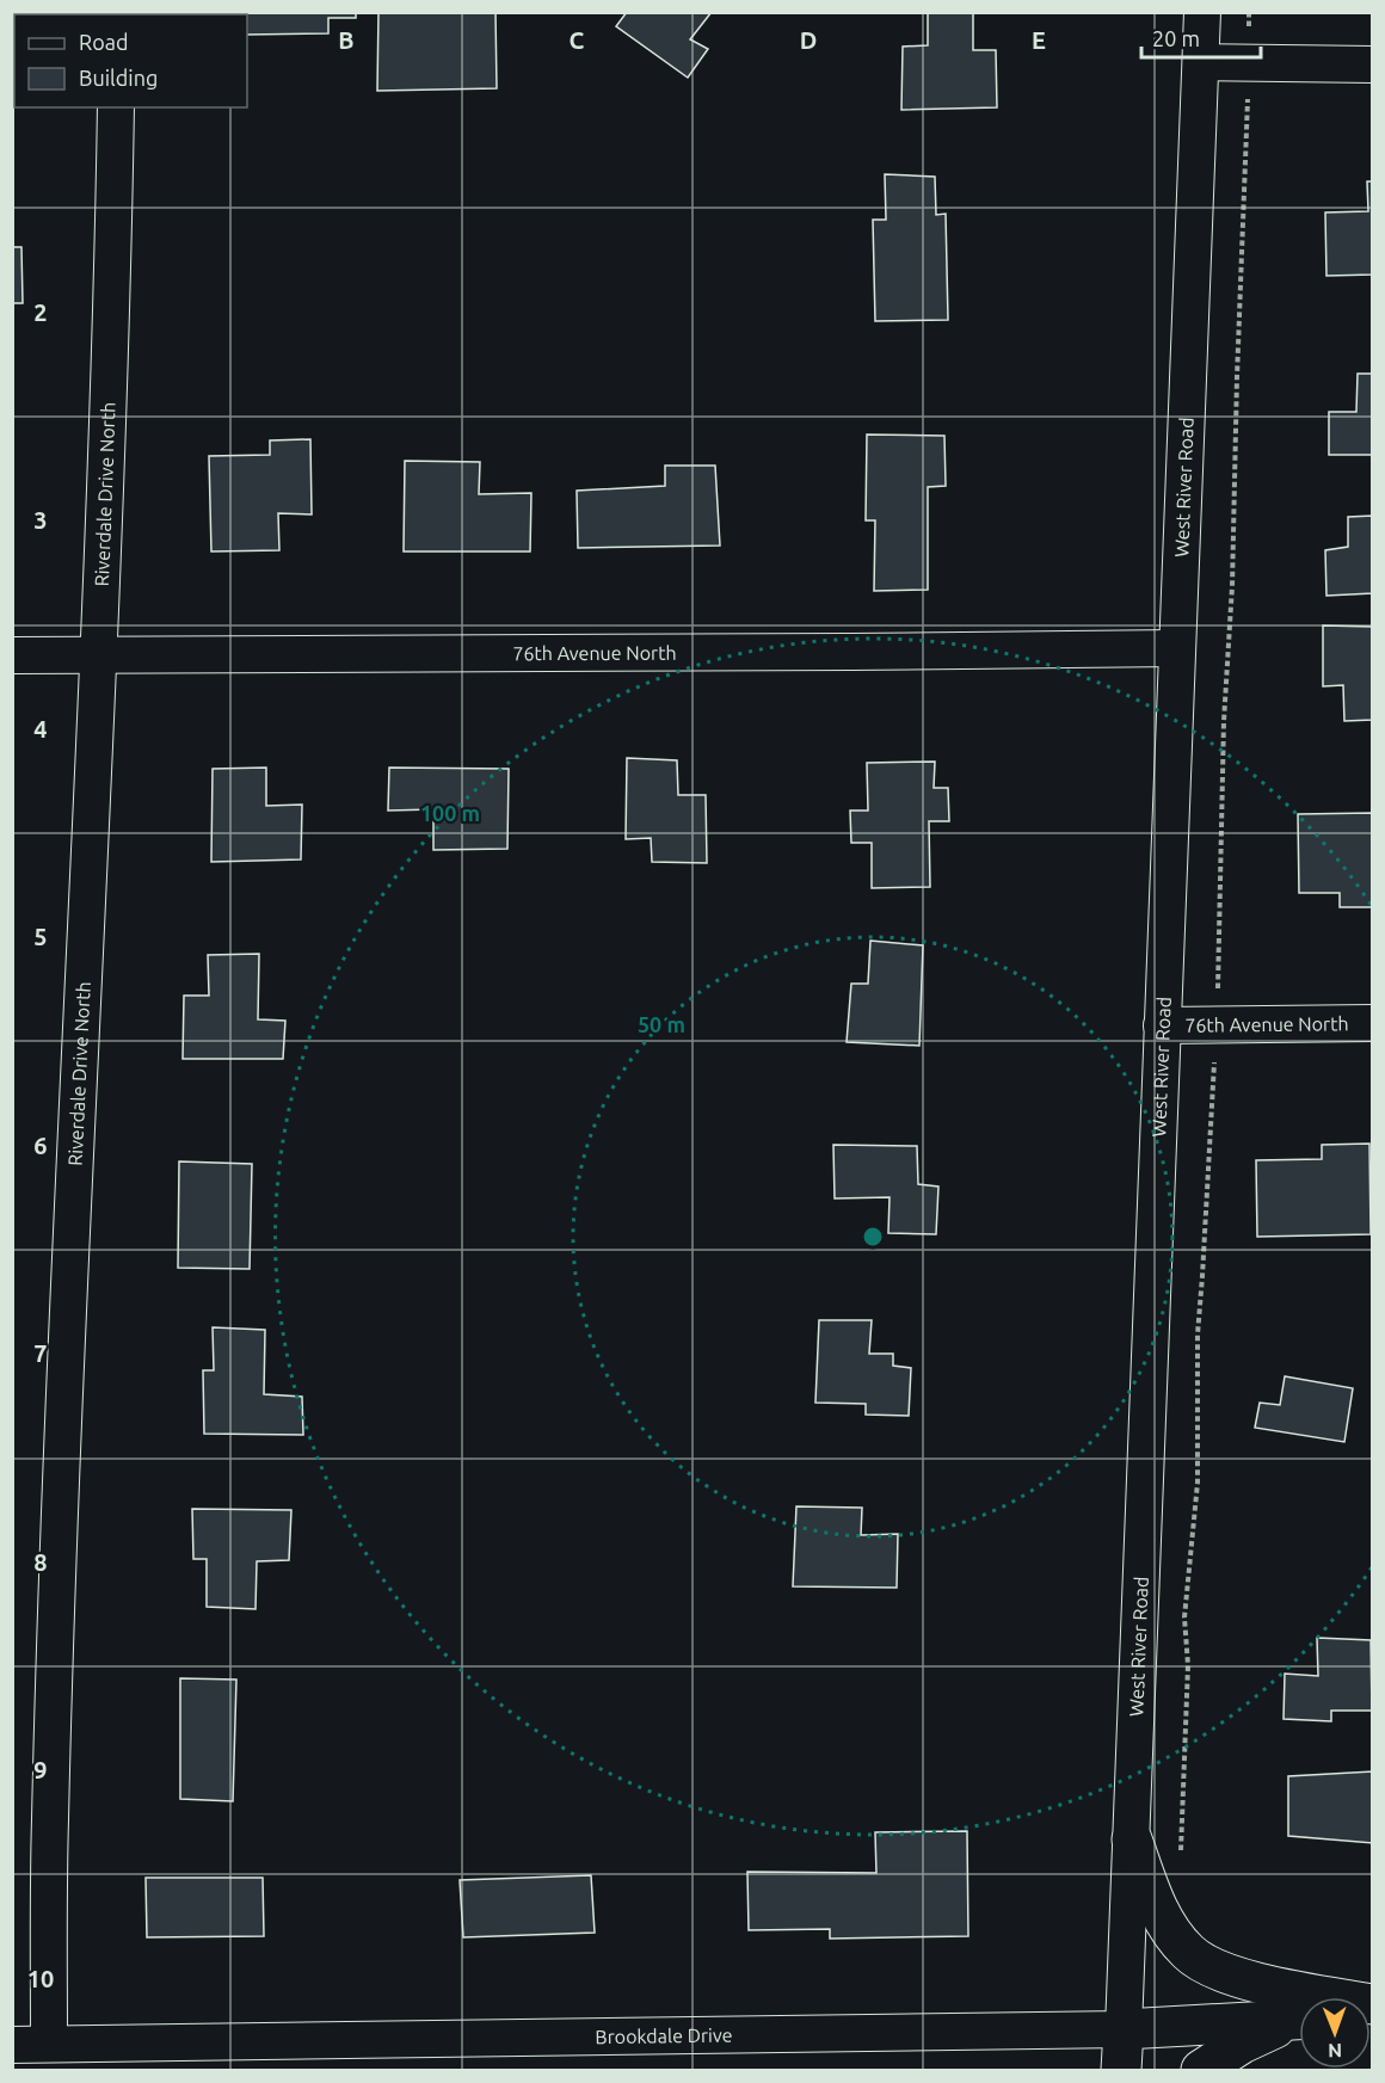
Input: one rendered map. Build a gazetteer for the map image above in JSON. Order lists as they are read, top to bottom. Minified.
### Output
{"streets":{"street":["West River Road","Riverdale Drive North","76th Avenue North","Brookdale Drive"]},"crossings":[["West River Road","76th Avenue North"],["West River Road","Brookdale Drive"],["Riverdale Drive North","76th Avenue North"],["Riverdale Drive North","Brookdale Drive"]],"legend":["Road","Building"],"scale_bar":"20 m","north":"bottom","grid":{"columns":["B","C","D","E"],"rows":["2","3","4","5","6","7","8","9","10"]},"rings":["100 m","50 m"]}
